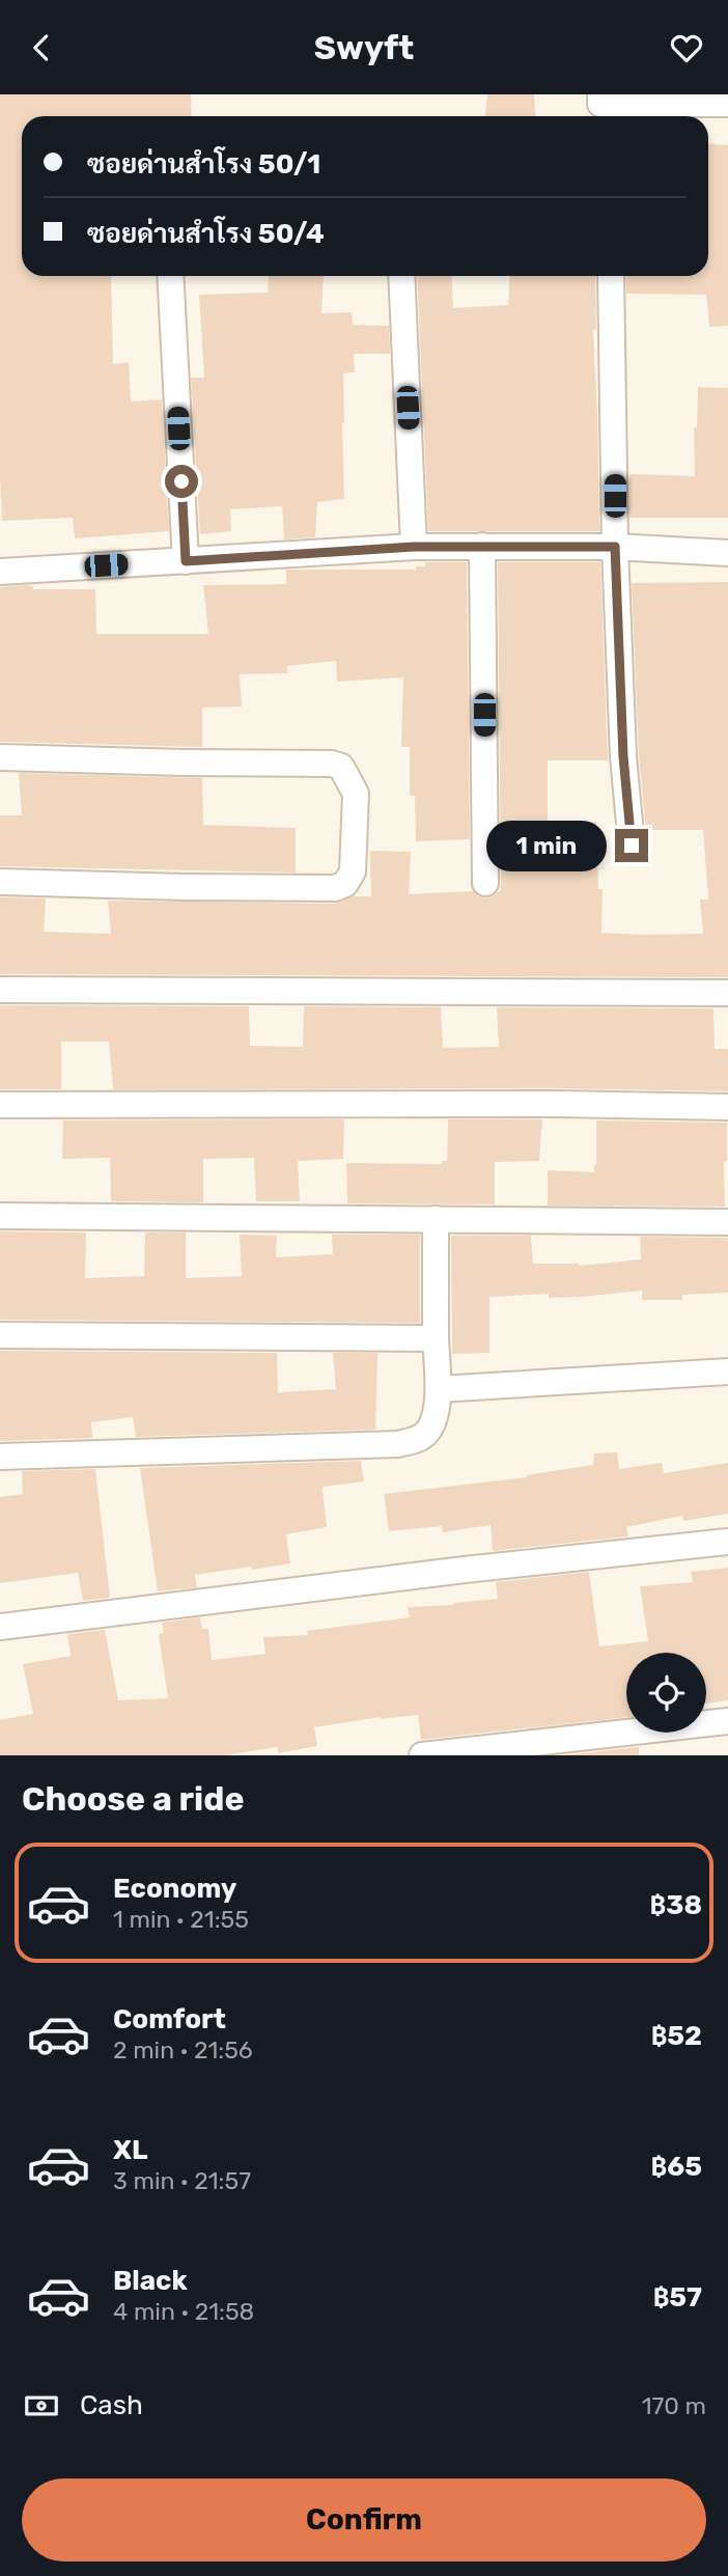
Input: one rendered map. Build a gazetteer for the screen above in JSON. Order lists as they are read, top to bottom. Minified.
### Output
{"page":{"header":"Swyft","banner":["ซอยด่านสำโรง 50/1","ซอยด่านสำโรง 50/4"],"bubble":"1 min","heading":"Choose a ride","list":[{"name":"Economy","note":"1 min · 21:55","value":"฿38"},{"name":"Comfort","note":"2 min · 21:56","value":"฿52"},{"name":"XL","note":"3 min · 21:57","value":"฿65"},{"name":"Black","note":"4 min · 21:58","value":"฿57"}],"pay":["Cash","170 m"],"buttons":"Confirm"}}
